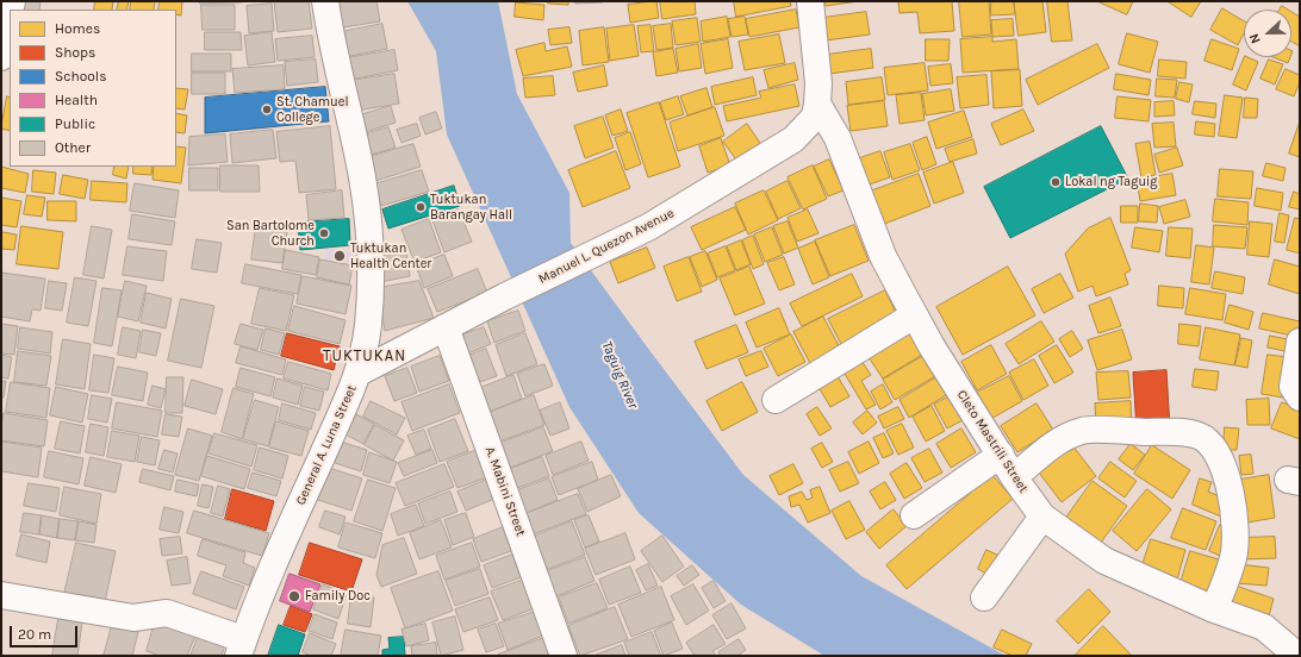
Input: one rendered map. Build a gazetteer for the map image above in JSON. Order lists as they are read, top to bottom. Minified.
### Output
{"streets":{"street":["Manuel L. Quezon Avenue","Cleto Mastrili Street","General A. Luna Street","A. Mabini Street"]},"crossings":[["Manuel L. Quezon Avenue","Cleto Mastrili Street"],["Manuel L. Quezon Avenue","General A. Luna Street"],["Manuel L. Quezon Avenue","A. Mabini Street"]],"districts":["TUKTUKAN"],"water":["Taguig River"],"places":["St. Chamuel College","Lokal ng Taguig","Tuktukan Barangay Hall","San Bartolome Church","Tuktukan Health Center","Family Doc"],"legend":["Homes","Shops","Schools","Health","Public","Other"],"scale_bar":"20 m","north":"left"}
